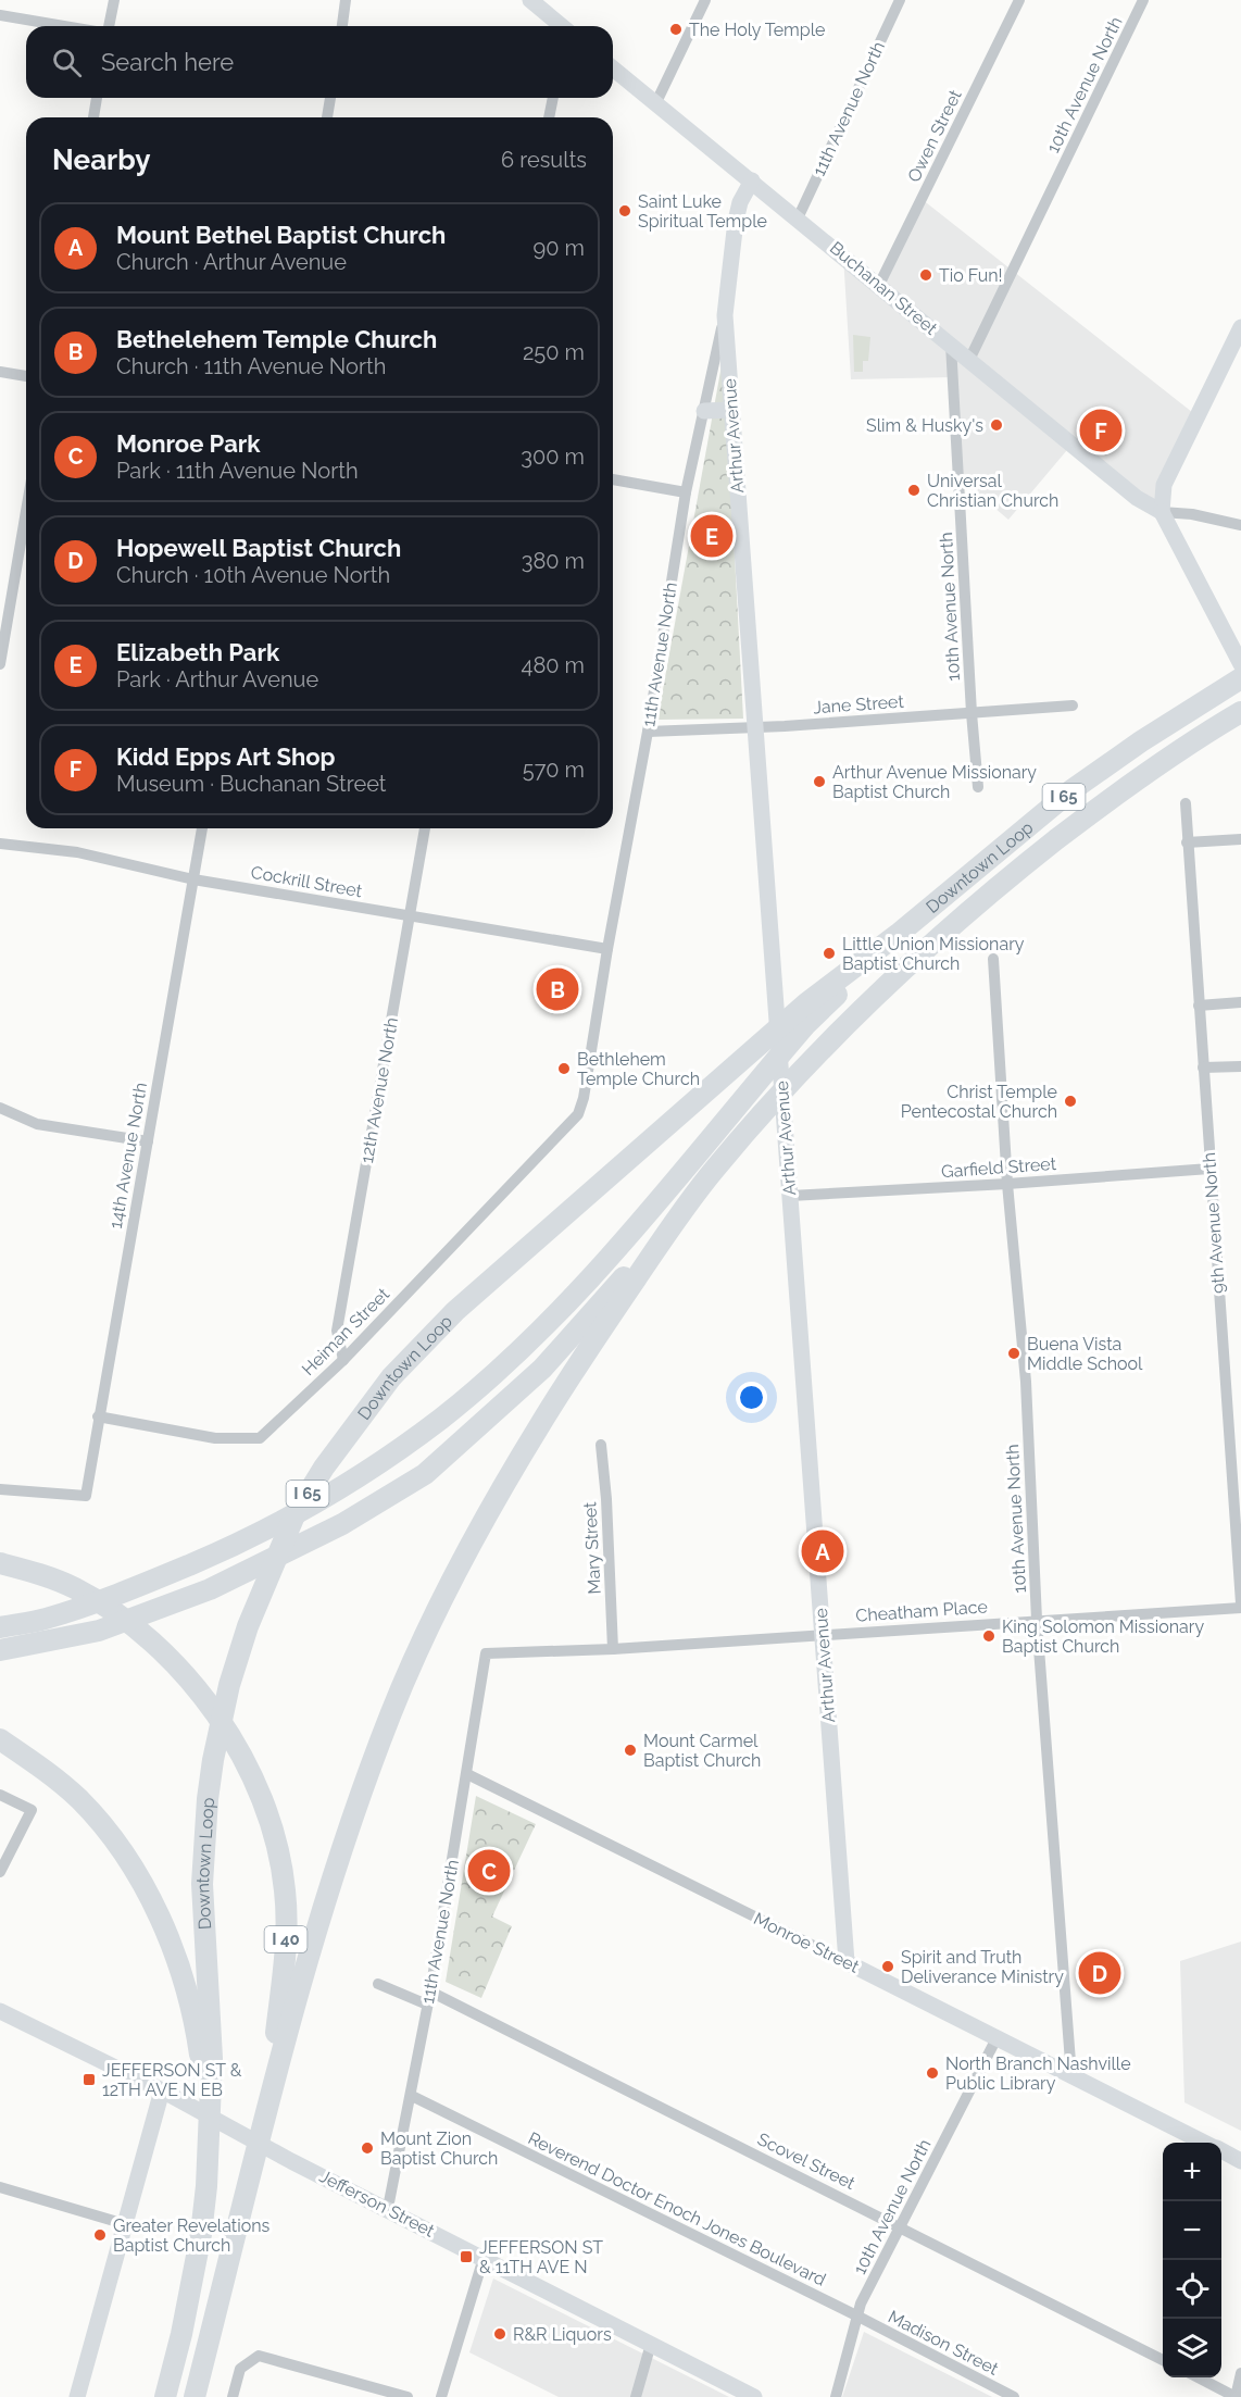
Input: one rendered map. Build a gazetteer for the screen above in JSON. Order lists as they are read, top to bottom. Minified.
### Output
{"streets":{"highway":["I 65","Downtown Loop","I 40"],"street":["10th Avenue North","11th Avenue North","Owen Street","Buchanan Street","Arthur Avenue","Jane Street","Cockrill Street","12th Avenue North","14th Avenue North","Garfield Street","9th Avenue North","Heiman Street","Mary Street","Cheatham Place","Monroe Street","Scovel Street","Jefferson Street","Reverend Doctor Enoch Jones Boulevard","Madison Street"]},"crossings":[["10th Avenue North","Buchanan Street"],["10th Avenue North","Jane Street"],["10th Avenue North","Garfield Street"],["10th Avenue North","Cheatham Place"],["10th Avenue North","Monroe Street"],["10th Avenue North","Scovel Street"],["10th Avenue North","Reverend Doctor Enoch Jones Boulevard"],["10th Avenue North","Madison Street"],["11th Avenue North","Buchanan Street"],["11th Avenue North","Arthur Avenue"],["11th Avenue North","Jane Street"],["11th Avenue North","Cockrill Street"],["11th Avenue North","Heiman Street"],["11th Avenue North","Cheatham Place"],["11th Avenue North","Monroe Street"],["11th Avenue North","Scovel Street"],["11th Avenue North","Jefferson Street"],["11th Avenue North","Reverend Doctor Enoch Jones Boulevard"],["Owen Street","Buchanan Street"],["Arthur Avenue","Jane Street"],["Arthur Avenue","Garfield Street"],["Arthur Avenue","Cheatham Place"],["Arthur Avenue","Monroe Street"],["Downtown Loop","I 40"],["Cockrill Street","12th Avenue North"],["Cockrill Street","14th Avenue North"],["12th Avenue North","Heiman Street"],["14th Avenue North","Heiman Street"],["Garfield Street","9th Avenue North"],["9th Avenue North","Cheatham Place"],["Mary Street","Cheatham Place"],["Reverend Doctor Enoch Jones Boulevard","Madison Street"]],"places":{"other":["The Holy Temple","Saint Luke Spiritual Temple","Tio Fun!","Slim & Husky's","Universal Christian Church","Arthur Avenue Missionary Baptist Church","Little Union Missionary Baptist Church","Bethlehem Temple Church","Christ Temple Pentecostal Church","Buena Vista Middle School","King Solomon Missionary Baptist Church","Mount Carmel Baptist Church","Spirit and Truth Deliverance Ministry","North Branch Nashville Public Library","Mount Zion Baptist Church","Greater Revelations Baptist Church","R&R Liquors"],"transit":["JEFFERSON ST & 12TH AVE N EB","JEFFERSON ST & 11TH AVE N"]},"page":{"search":"Search here","heading":["Nearby","6 results"],"list":[{"mark":"A","name":"Mount Bethel Baptist Church","note":"Church · Arthur Avenue","value":"90 m"},{"mark":"B","name":"Bethelehem Temple Church","note":"Church · 11th Avenue North","value":"250 m"},{"mark":"C","name":"Monroe Park","note":"Park · 11th Avenue North","value":"300 m"},{"mark":"D","name":"Hopewell Baptist Church","note":"Church · 10th Avenue North","value":"380 m"},{"mark":"E","name":"Elizabeth Park","note":"Park · Arthur Avenue","value":"480 m"},{"mark":"F","name":"Kidd Epps Art Shop","note":"Museum · Buchanan Street","value":"570 m"}],"pins":["F","E","B","A","C","D"],"map_buttons":["+","−"]}}
